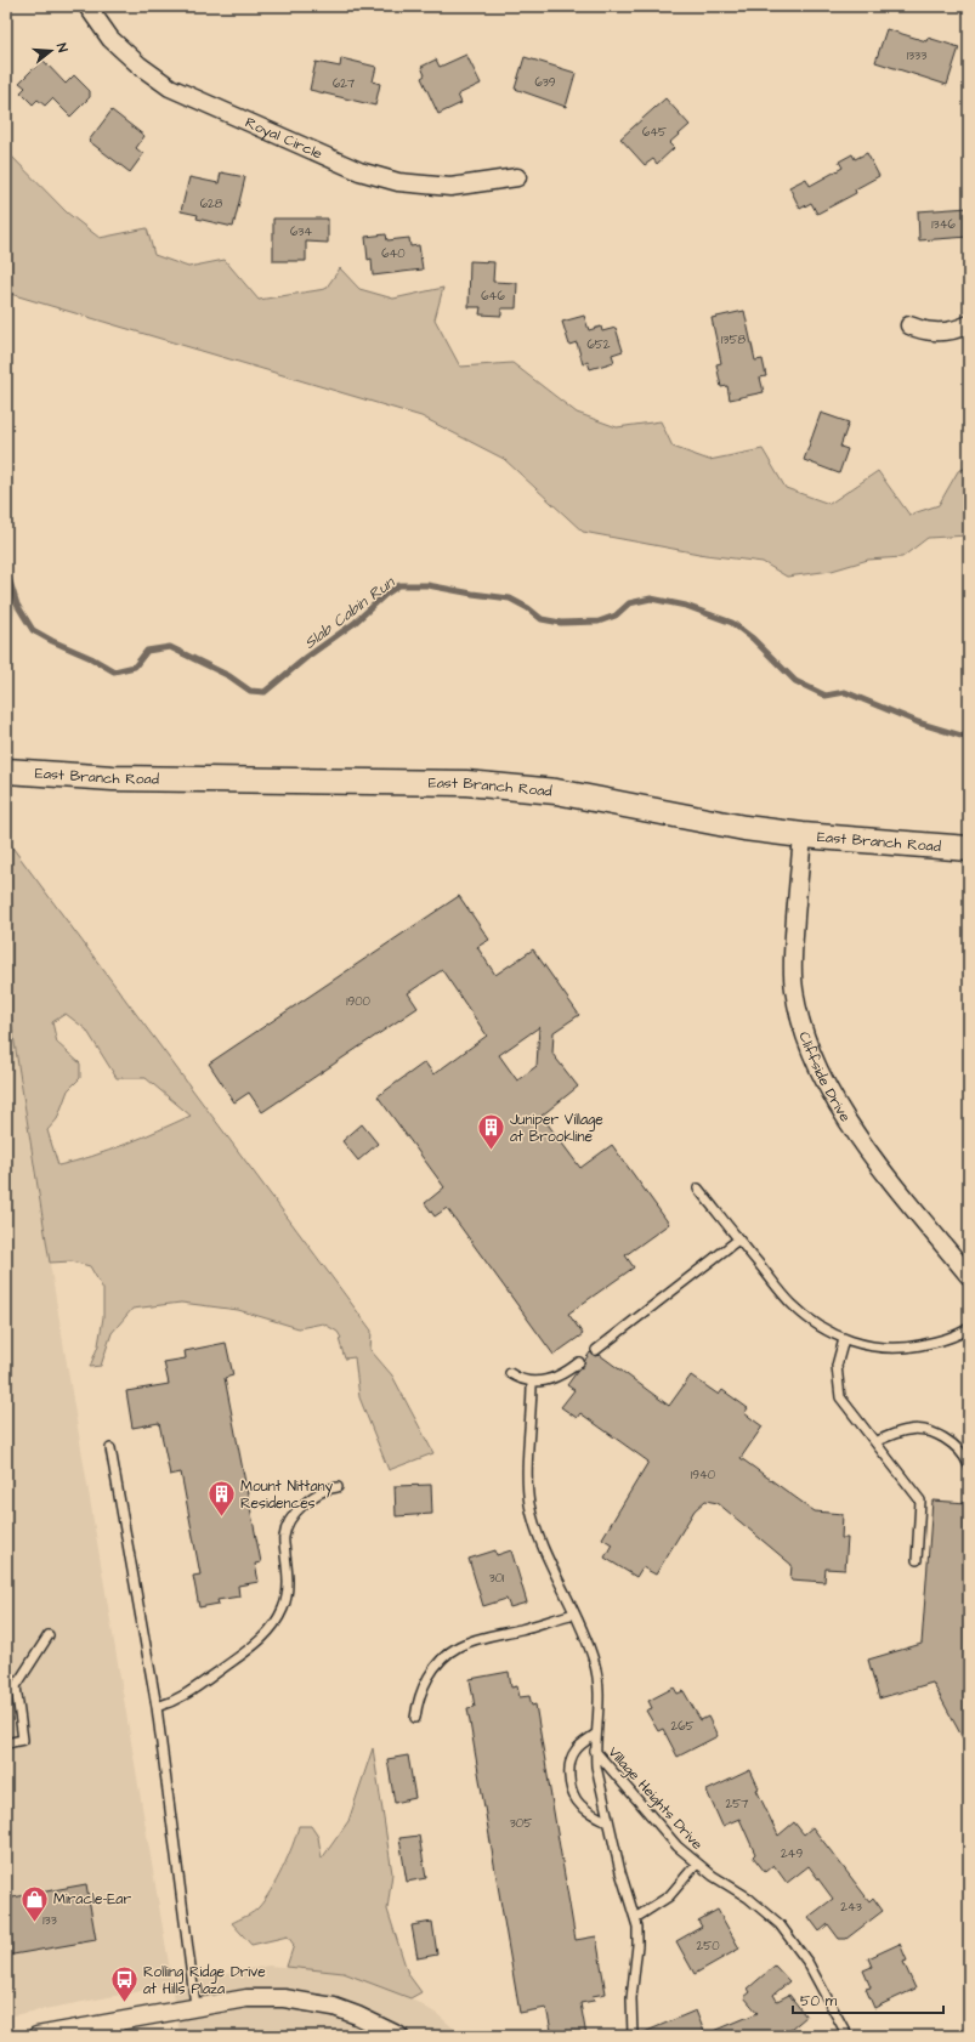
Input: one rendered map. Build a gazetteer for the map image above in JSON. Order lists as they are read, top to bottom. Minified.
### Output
{"streets":{"main road":["East Branch Road"],"street":["Royal Circle","Cliffside Drive"],"lane":["Village Heights Drive"]},"crossings":[["East Branch Road","Cliffside Drive"]],"water":["Slab Cabin Run"],"places":{"building":["Juniper Village at Brookline","Mount Nittany Residences"],"shop":["Miracle-Ear"],"bus stop":["Rolling Ridge Drive at Hills Plaza"]},"house_numbers":["1333","639","627","645","628","1346","634","640","646","1358","652","1900","1940","301","265","257","305","249","243","133","250"],"scale_bar":"50 m","north":"right"}
